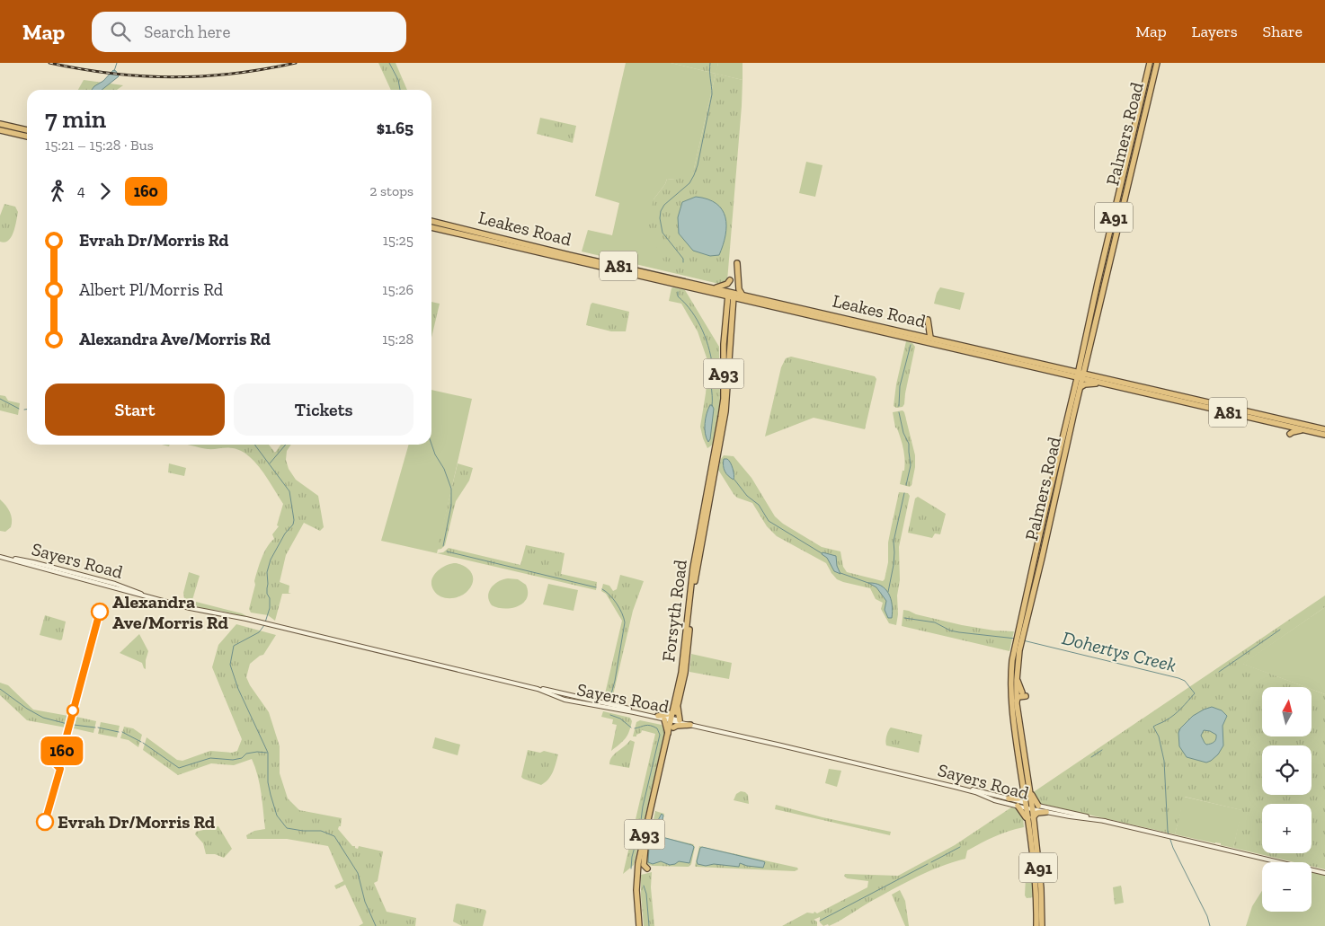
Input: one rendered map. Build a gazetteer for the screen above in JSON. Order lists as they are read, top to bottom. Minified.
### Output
{"streets":{"highway":["Palmers Road","A91","Leakes Road","A81","A93","Forsyth Road"],"main road":["Sayers Road"]},"crossings":[["Palmers Road","Leakes Road"],["Palmers Road","Sayers Road"],["Leakes Road","Forsyth Road"],["Sayers Road","Forsyth Road"]],"water":["Dohertys Creek"],"places":["Alexandra Ave/Morris Rd","Evrah Dr/Morris Rd"],"lines":["bus line 160"],"north":"top","page":{"header":"Map","search":"Search here","nav":["Map","Layers","Share"],"on_map":"160","heading":["7 min","15:21 – 15:28 · Bus","$1.65"],"legs":["4","160","2 stops"],"list":[{"name":"Evrah Dr/Morris Rd","value":"15:25"},{"name":"Albert Pl/Morris Rd","value":"15:26"},{"name":"Alexandra Ave/Morris Rd","value":"15:28"}],"buttons":["Start","Tickets"],"map_buttons":["+","−"]}}
